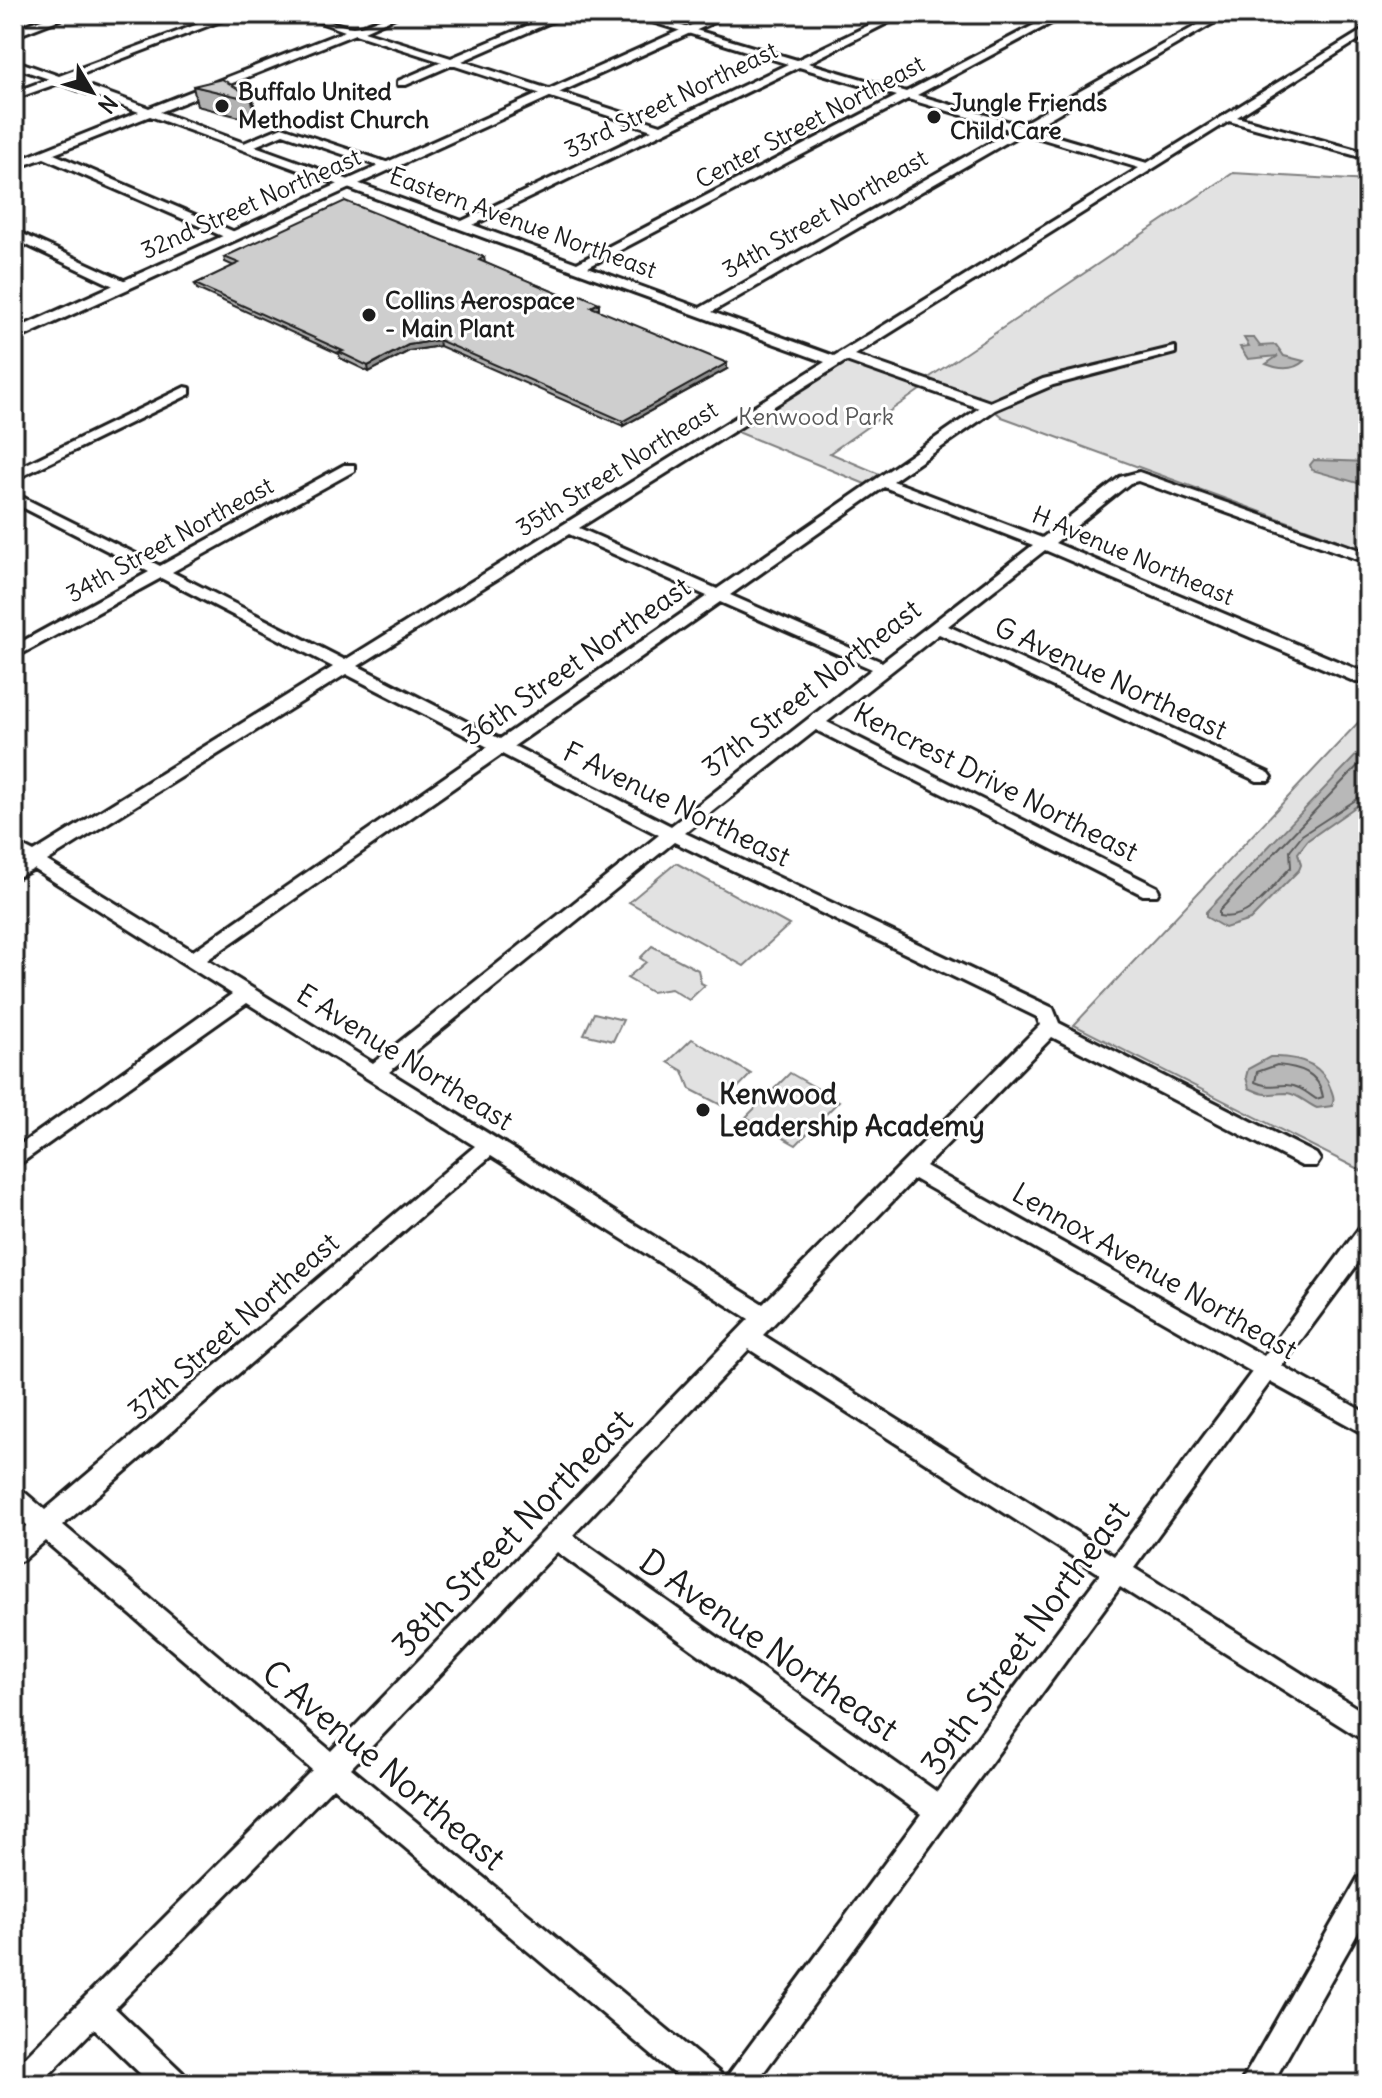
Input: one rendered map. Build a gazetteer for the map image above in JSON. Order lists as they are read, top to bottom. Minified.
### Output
{"streets":{"main road":["32nd Street Northeast"],"street":["33rd Street Northeast","Center Street Northeast","34th Street Northeast","Eastern Avenue Northeast","35th Street Northeast","H Avenue Northeast","36th Street Northeast","G Avenue Northeast","37th Street Northeast","Kencrest Drive Northeast","F Avenue Northeast","E Avenue Northeast","Lennox Avenue Northeast","38th Street Northeast","39th Street Northeast","D Avenue Northeast","C Avenue Northeast"]},"crossings":[["33rd Street Northeast","Eastern Avenue Northeast"],["Center Street Northeast","Eastern Avenue Northeast"],["32nd Street Northeast","Eastern Avenue Northeast"],["34th Street Northeast","Eastern Avenue Northeast"],["34th Street Northeast","F Avenue Northeast"],["Eastern Avenue Northeast","35th Street Northeast"],["Eastern Avenue Northeast","36th Street Northeast"],["35th Street Northeast","F Avenue Northeast"],["35th Street Northeast","E Avenue Northeast"],["H Avenue Northeast","36th Street Northeast"],["H Avenue Northeast","37th Street Northeast"],["36th Street Northeast","F Avenue Northeast"],["36th Street Northeast","E Avenue Northeast"],["G Avenue Northeast","37th Street Northeast"],["37th Street Northeast","Kencrest Drive Northeast"],["37th Street Northeast","F Avenue Northeast"],["37th Street Northeast","E Avenue Northeast"],["37th Street Northeast","C Avenue Northeast"],["F Avenue Northeast","38th Street Northeast"],["E Avenue Northeast","38th Street Northeast"],["Lennox Avenue Northeast","38th Street Northeast"],["Lennox Avenue Northeast","39th Street Northeast"],["38th Street Northeast","D Avenue Northeast"],["38th Street Northeast","C Avenue Northeast"],["39th Street Northeast","D Avenue Northeast"]],"parks":["Kenwood Park"],"places":["Buffalo United Methodist Church","Jungle Friends Child Care","Collins Aerospace - Main Plant","Kenwood Leadership Academy"],"north":"bottom right"}
